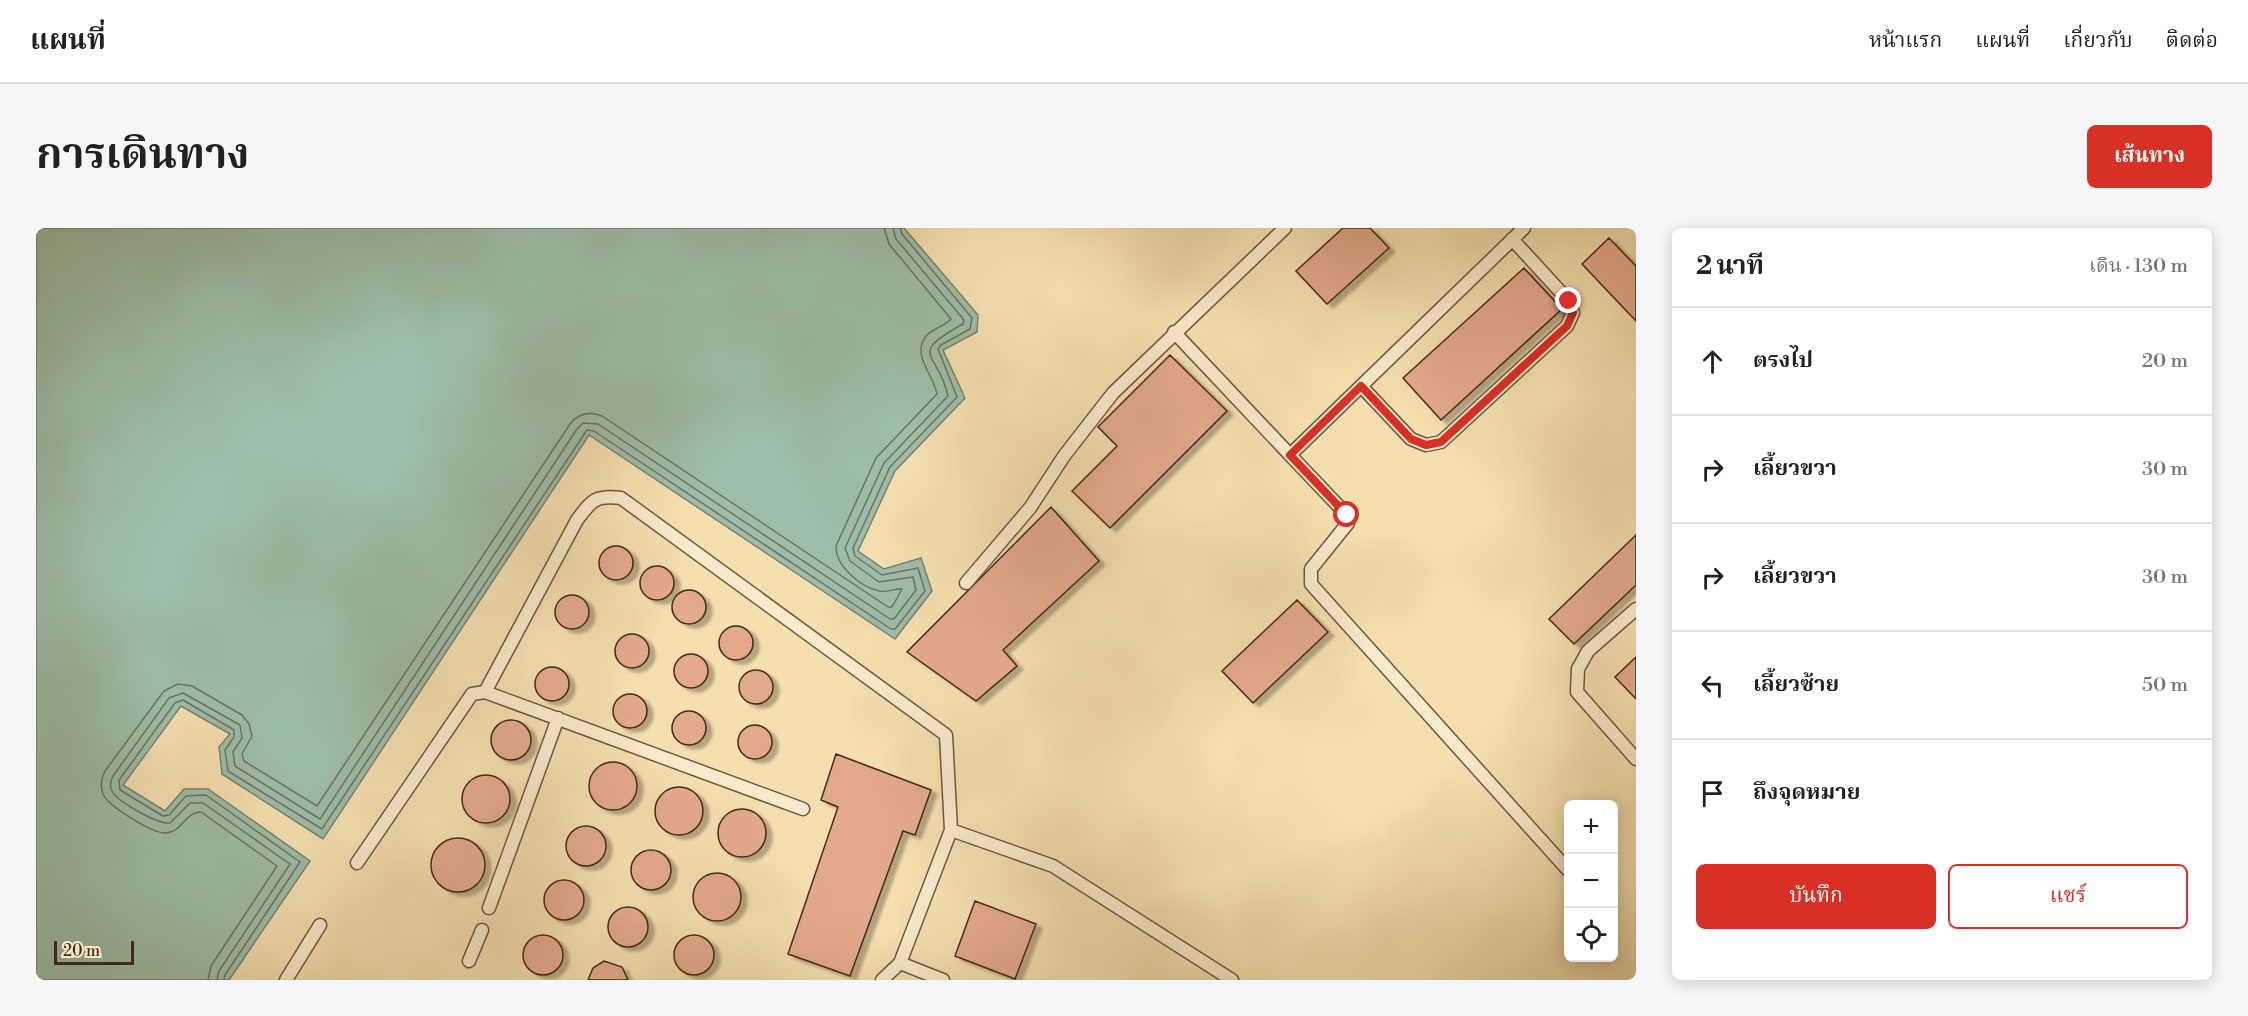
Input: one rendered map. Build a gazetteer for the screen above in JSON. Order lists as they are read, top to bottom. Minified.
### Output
{"scale_bar":"20 m","page":{"header":"แผนที่","nav":["หน้าแรก","แผนที่","เกี่ยวกับ","ติดต่อ"],"title":"การเดินทาง","buttons":["เส้นทาง",["บันทึก","แชร์"]],"heading":["2 นาที","เดิน · 130 m"],"list":[["ตรงไป","20 m"],["เลี้ยวขวา","30 m"],["เลี้ยวขวา","30 m"],["เลี้ยวซ้าย","50 m"],"ถึงจุดหมาย"],"map_buttons":["+","−"],"scale":"20 m"}}
